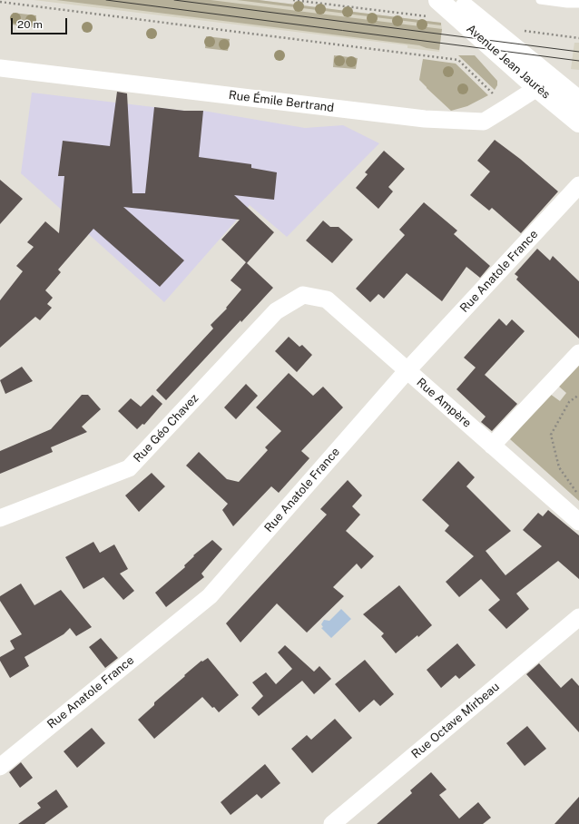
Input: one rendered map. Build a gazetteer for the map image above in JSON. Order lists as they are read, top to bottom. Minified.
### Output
{"streets":{"main road":["Avenue Jean Jaurès"],"street":["Rue Émile Bertrand","Rue Anatole France","Rue Ampère","Rue Géo Chavez","Rue Octave Mirbeau"]},"crossings":[["Avenue Jean Jaurès","Rue Émile Bertrand"],["Rue Anatole France","Rue Ampère"],["Rue Ampère","Rue Géo Chavez"]],"scale_bar":"20 m"}
